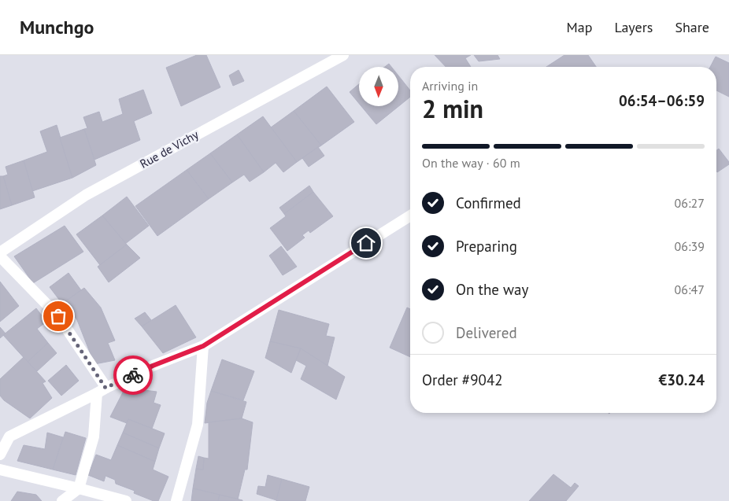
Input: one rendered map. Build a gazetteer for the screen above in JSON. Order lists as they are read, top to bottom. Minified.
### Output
{"streets":{"street":["Rue de Vichy"]},"north":"bottom","page":{"header":"Munchgo","nav":["Map","Layers","Share"],"heading":["2 min","Arriving in","06:54–06:59"],"panel":["Order #9042","€30.24"],"bar":"On the way · 60 m","list":[["Confirmed","06:27"],["Preparing","06:39"],["On the way","06:47"],"Delivered"]}}
